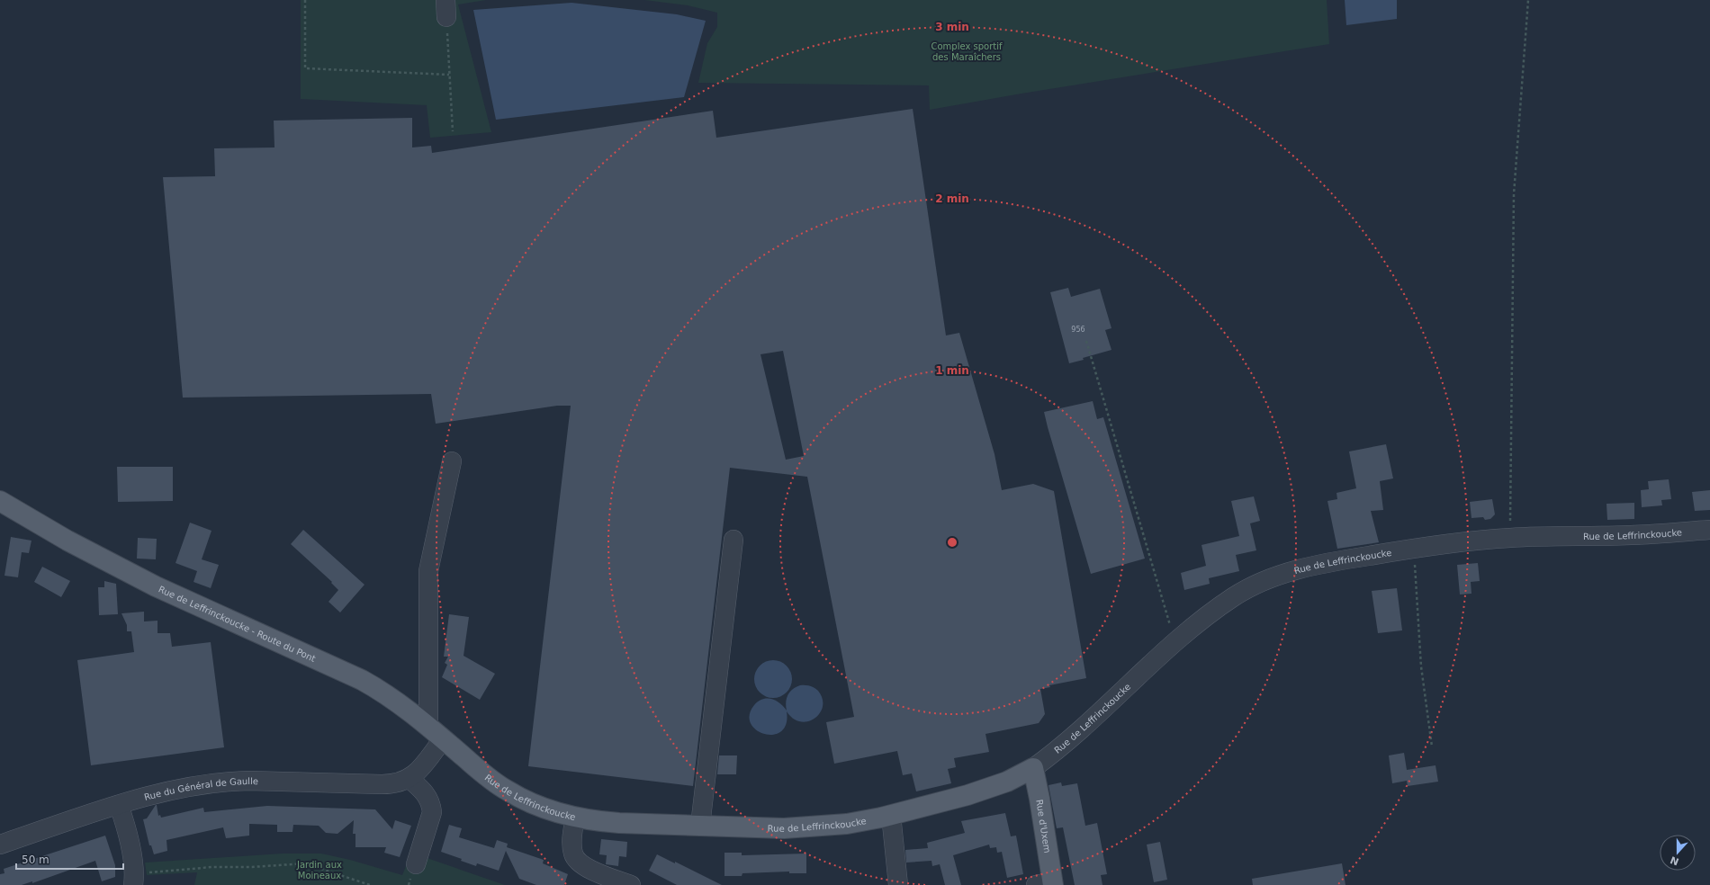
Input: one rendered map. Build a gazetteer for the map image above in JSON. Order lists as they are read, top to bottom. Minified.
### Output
{"streets":{"main road":["Rue de Leffrinckoucke","Rue de Leffrinckoucke - Route du Pont","Rue d'Uxem"],"street":["Rue du Général de Gaulle"]},"crossings":[["Rue de Leffrinckoucke","Rue de Leffrinckoucke - Route du Pont"],["Rue de Leffrinckoucke","Rue d'Uxem"]],"parks":["Complex sportif des Maraîchers","Jardin aux Moineaux"],"house_numbers":["956"],"scale_bar":"50 m","north":"bottom","rings":["3 min","2 min","1 min"]}
